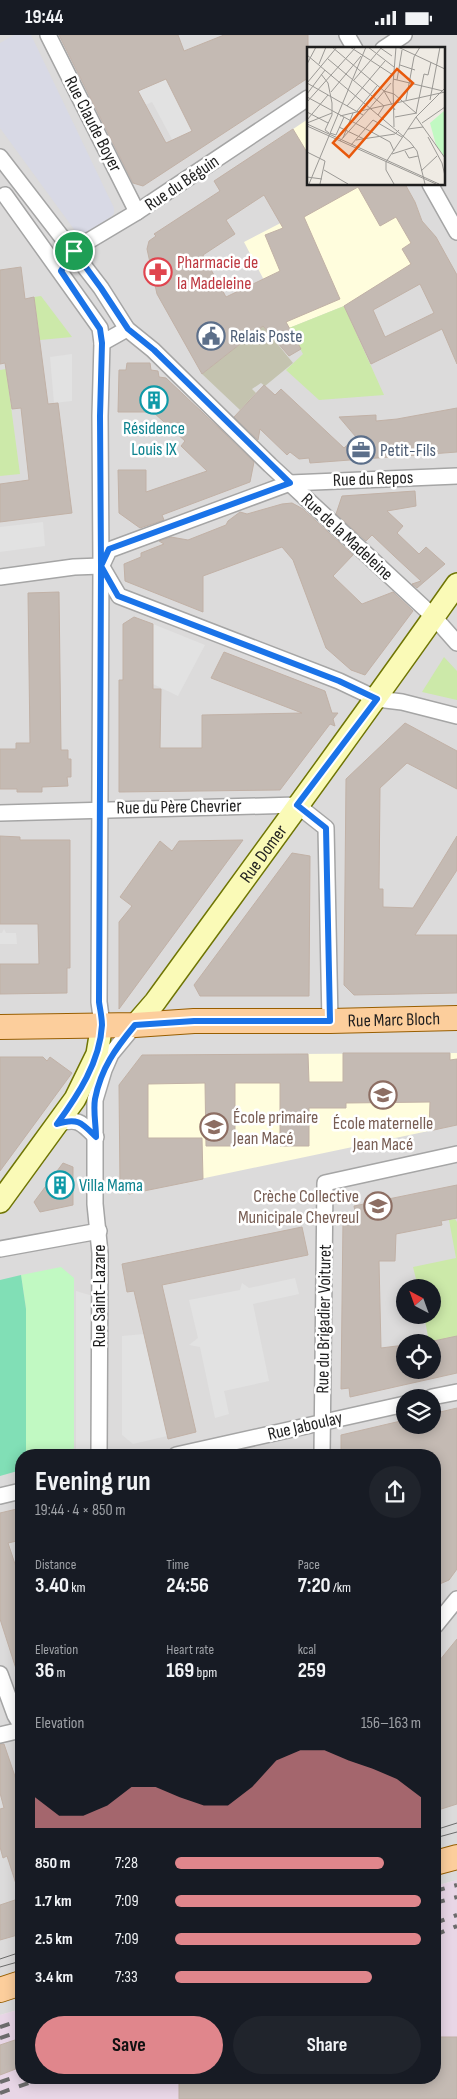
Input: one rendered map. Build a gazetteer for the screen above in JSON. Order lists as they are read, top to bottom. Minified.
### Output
{"streets":{"main road":["Rue Marc Bloch"],"street":["Rue Claude Boyer","Rue du Béguin","Rue du Repos","Rue de la Madeleine","Rue du Père Chevrier","Rue Domer","Rue Saint-Lazare","Rue du Brigadier Voituret","Rue Jaboulay"]},"crossings":[["Rue Claude Boyer","Rue du Béguin"],["Rue du Béguin","Rue de la Madeleine"],["Rue du Repos","Rue de la Madeleine"],["Rue de la Madeleine","Rue Domer"],["Rue du Père Chevrier","Rue Domer"],["Rue Domer","Rue Marc Bloch"],["Rue Domer","Rue Saint-Lazare"],["Rue Marc Bloch","Rue Saint-Lazare"],["Rue du Brigadier Voituret","Rue Jaboulay"]],"places":{"pharmacy":["Pharmacie de la Madeleine"],"public building":["Relais Poste"],"building":["Résidence Louis IX","Villa Mama"],"office":["Petit-Fils"],"school or university":["École maternelle Jean Macé","École primaire Jean Macé","Crèche Collective Municipale Chevreul"]},"north":"top left","page":{"status":"19:44","heading":["Evening run","19:44 · 4 × 850 m"],"stats":[["Distance","3.40 km"],["Time","24:56"],["Pace","7:20 /km"],["Elevation","36 m"],["Heart rate","169 bpm"],["kcal","259"]],"chart":["Elevation","156–163 m"],"list":[{"name":"850 m","note":"7:28"},{"name":"1.7 km","note":"7:09"},{"name":"2.5 km","note":"7:09"},{"name":"3.4 km","note":"7:33"}],"buttons":["Save","Share"]}}
